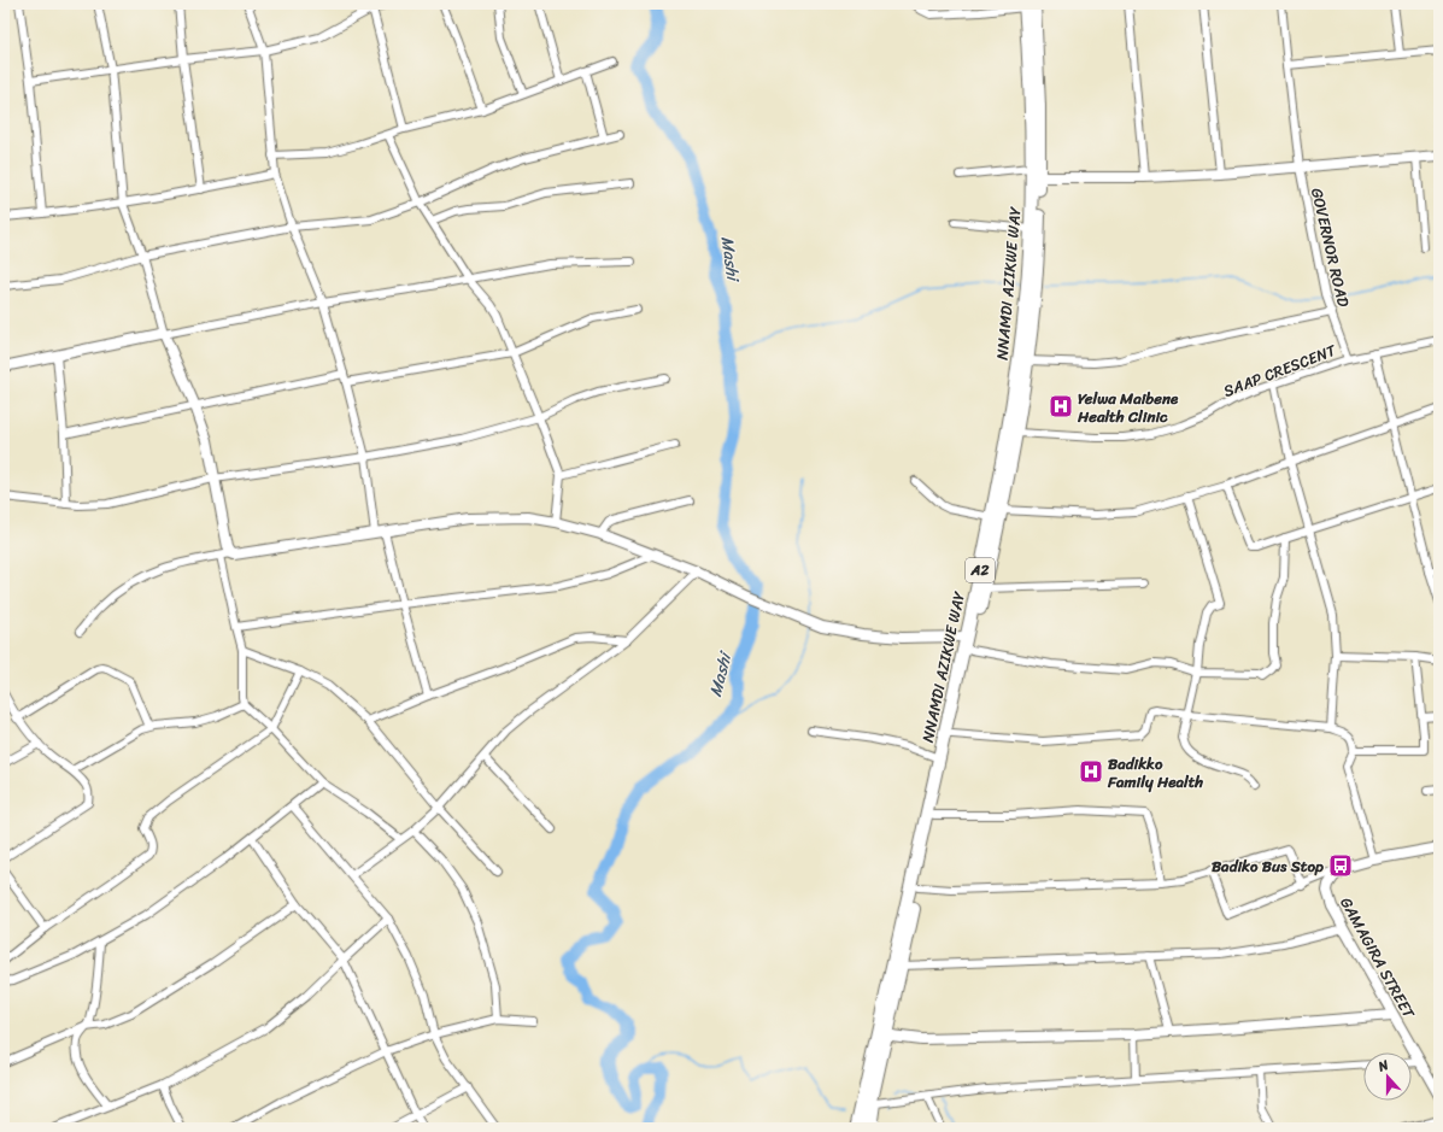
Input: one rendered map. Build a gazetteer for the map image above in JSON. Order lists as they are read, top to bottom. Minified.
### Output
{"streets":{"highway":["NNAMDI AZIKWE WAY","A2"],"street":["GOVERNOR ROAD","SAAP CRESCENT","GAMAGIRA STREET"]},"crossings":[["GOVERNOR ROAD","SAAP CRESCENT"],["NNAMDI AZIKWE WAY","SAAP CRESCENT"]],"water":["Mashi"],"places":{"hospital":["Yelwa Maibene Health Clinic","Badikko Family Health"],"bus stop":["Badiko Bus Stop"]},"north":"top"}
